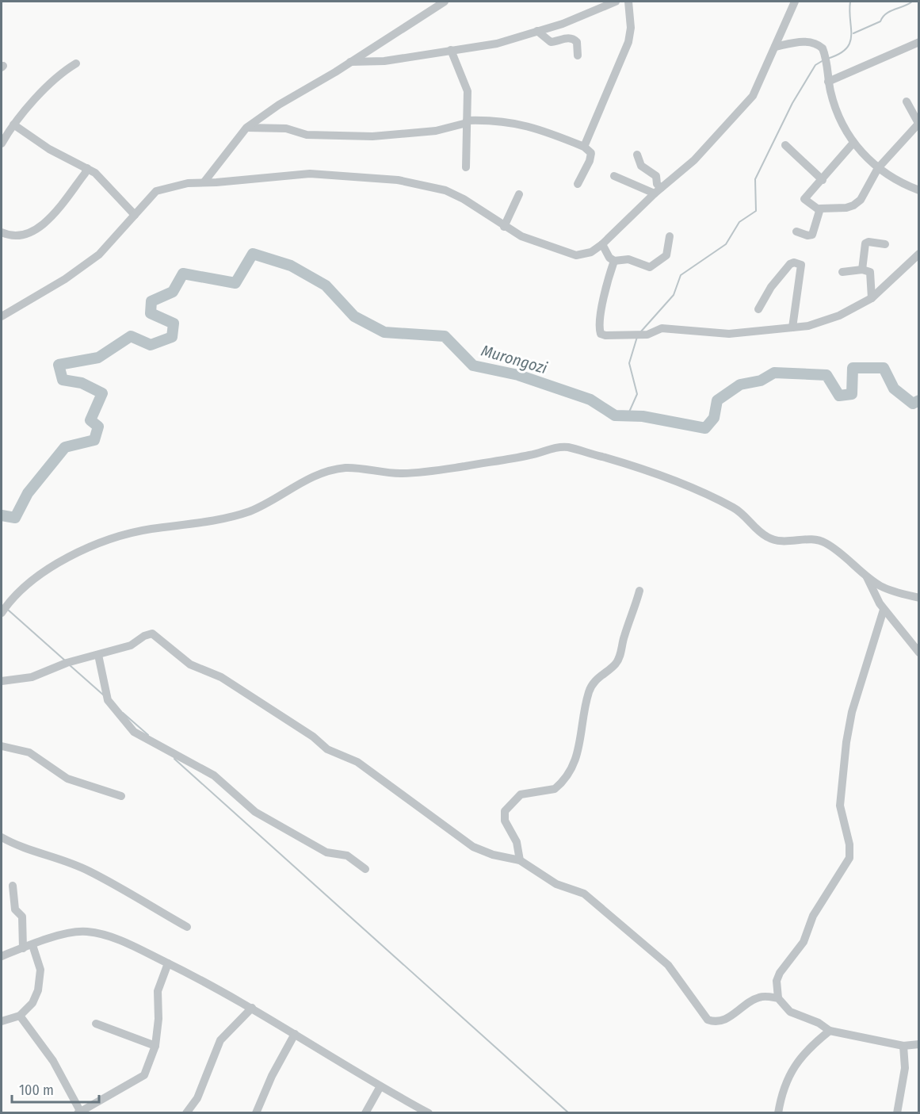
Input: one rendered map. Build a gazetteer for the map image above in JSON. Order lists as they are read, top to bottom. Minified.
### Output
{"water":["Murongozi"],"scale_bar":"100 m"}
